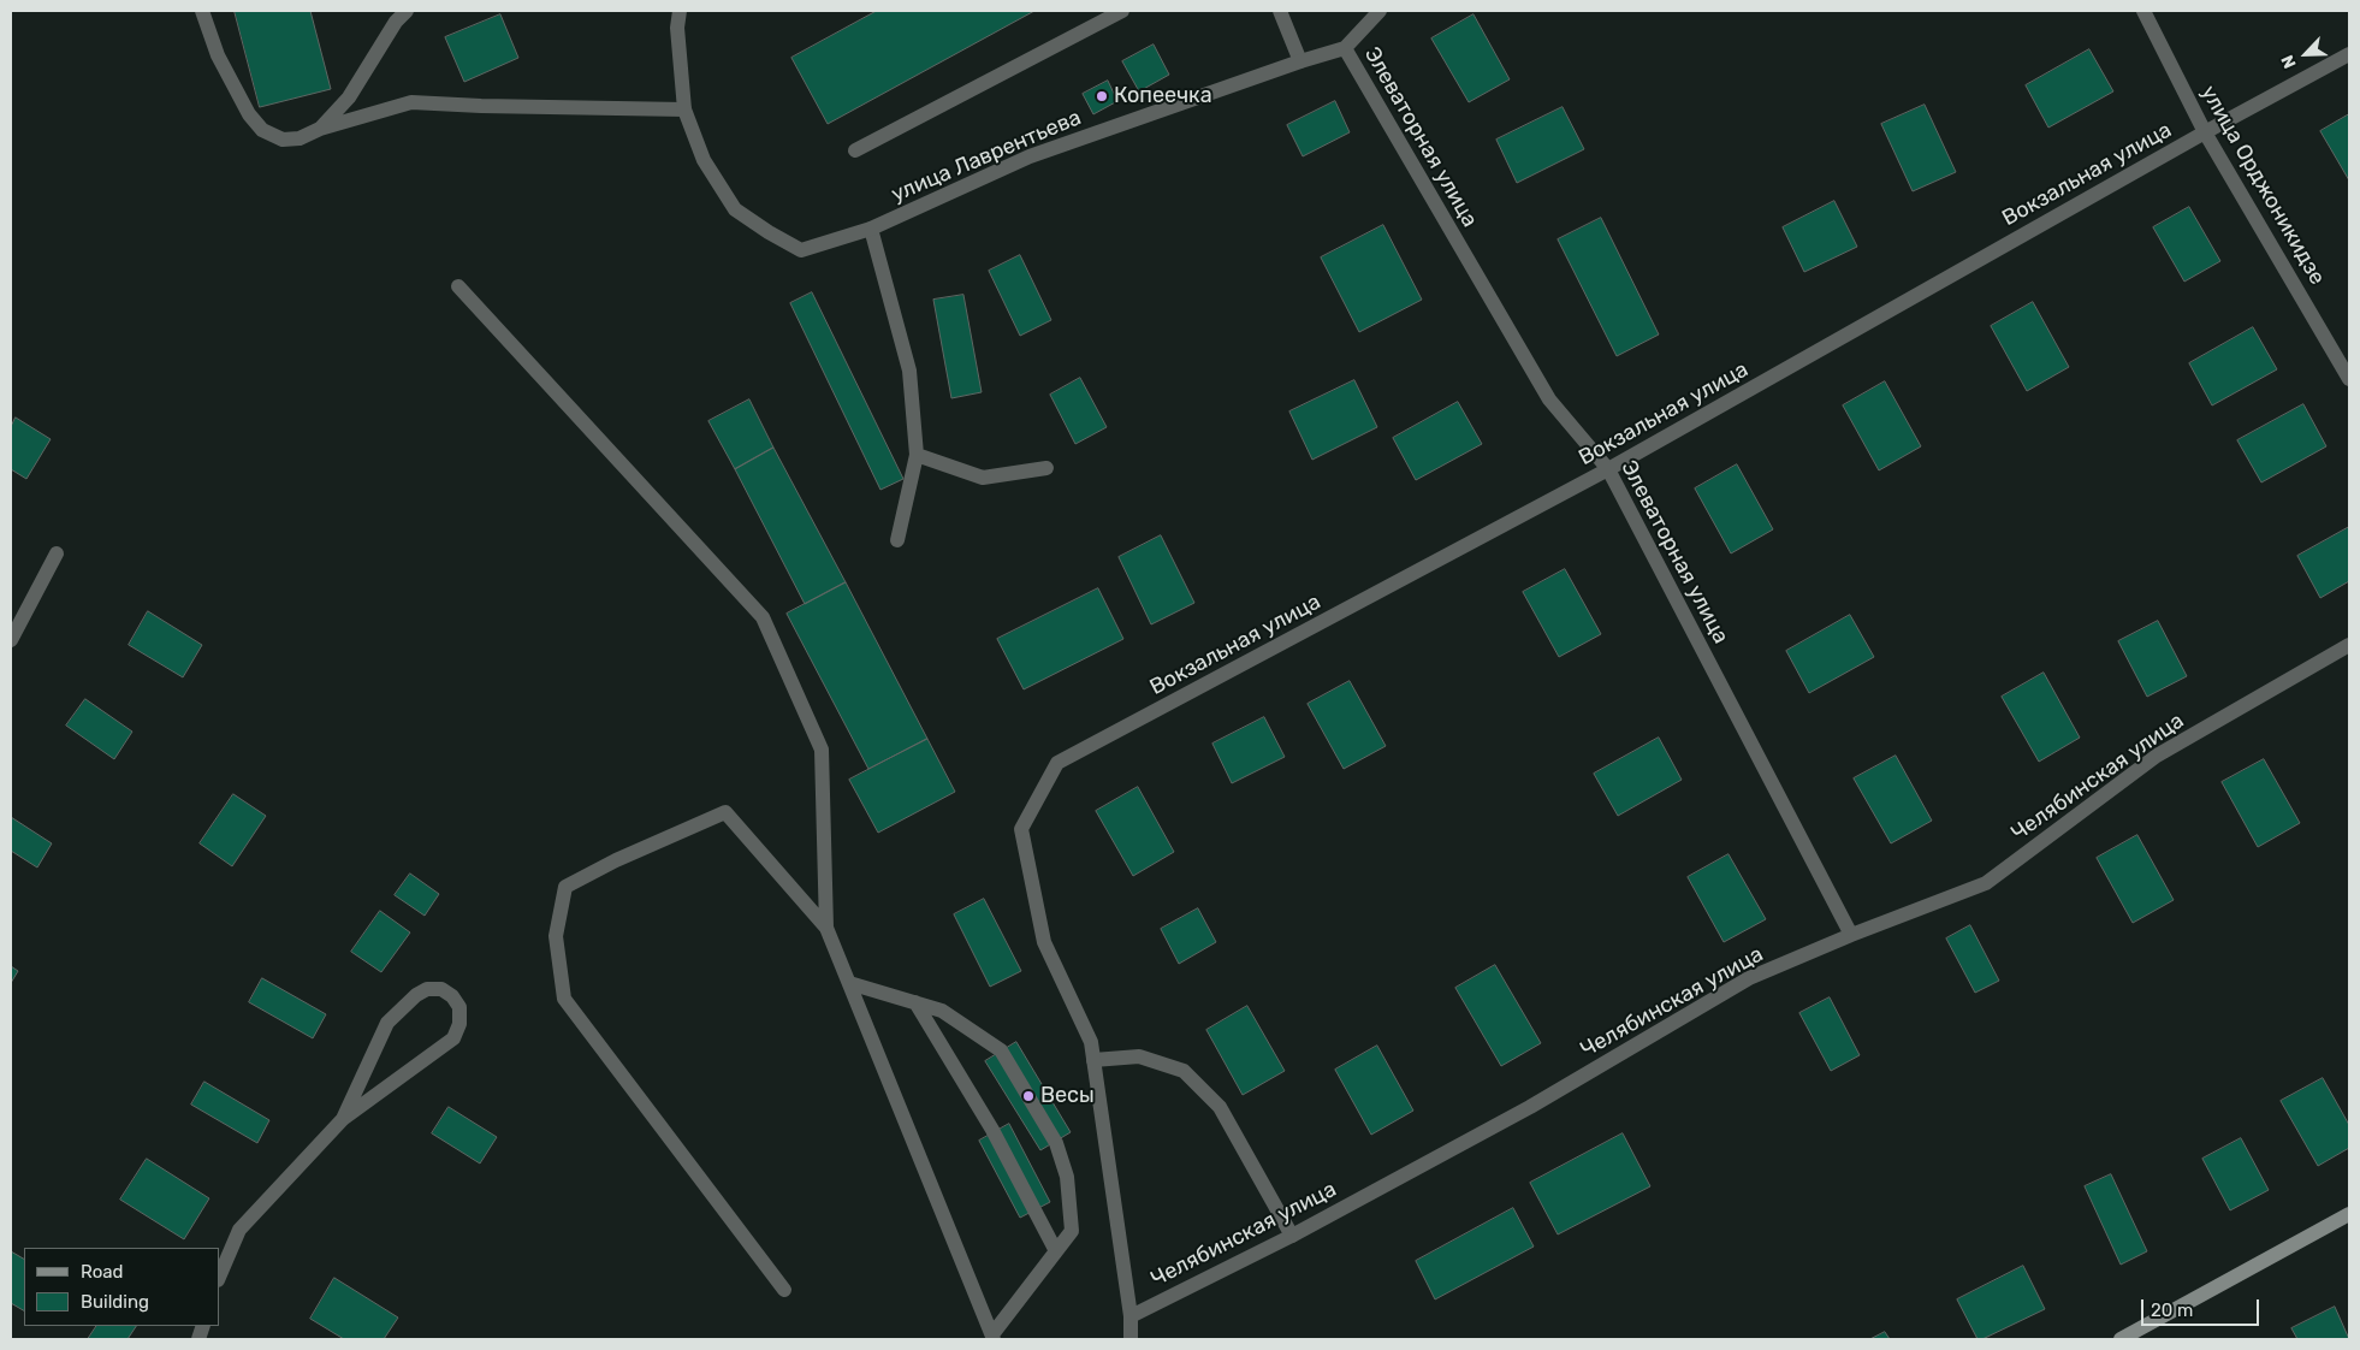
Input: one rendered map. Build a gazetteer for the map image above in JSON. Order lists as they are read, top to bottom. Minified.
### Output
{"streets":{"street":["Элеваторная улица","улица Лаврентьева","Вокзальная улица","улица Орджоникидзе","Челябинская улица"]},"crossings":[["Элеваторная улица","улица Лаврентьева"],["Элеваторная улица","Вокзальная улица"],["Элеваторная улица","Челябинская улица"],["Вокзальная улица","улица Орджоникидзе"]],"places":["Копеечка","Весы"],"legend":["Road","Building"],"scale_bar":"20 m","north":"bottom left"}
